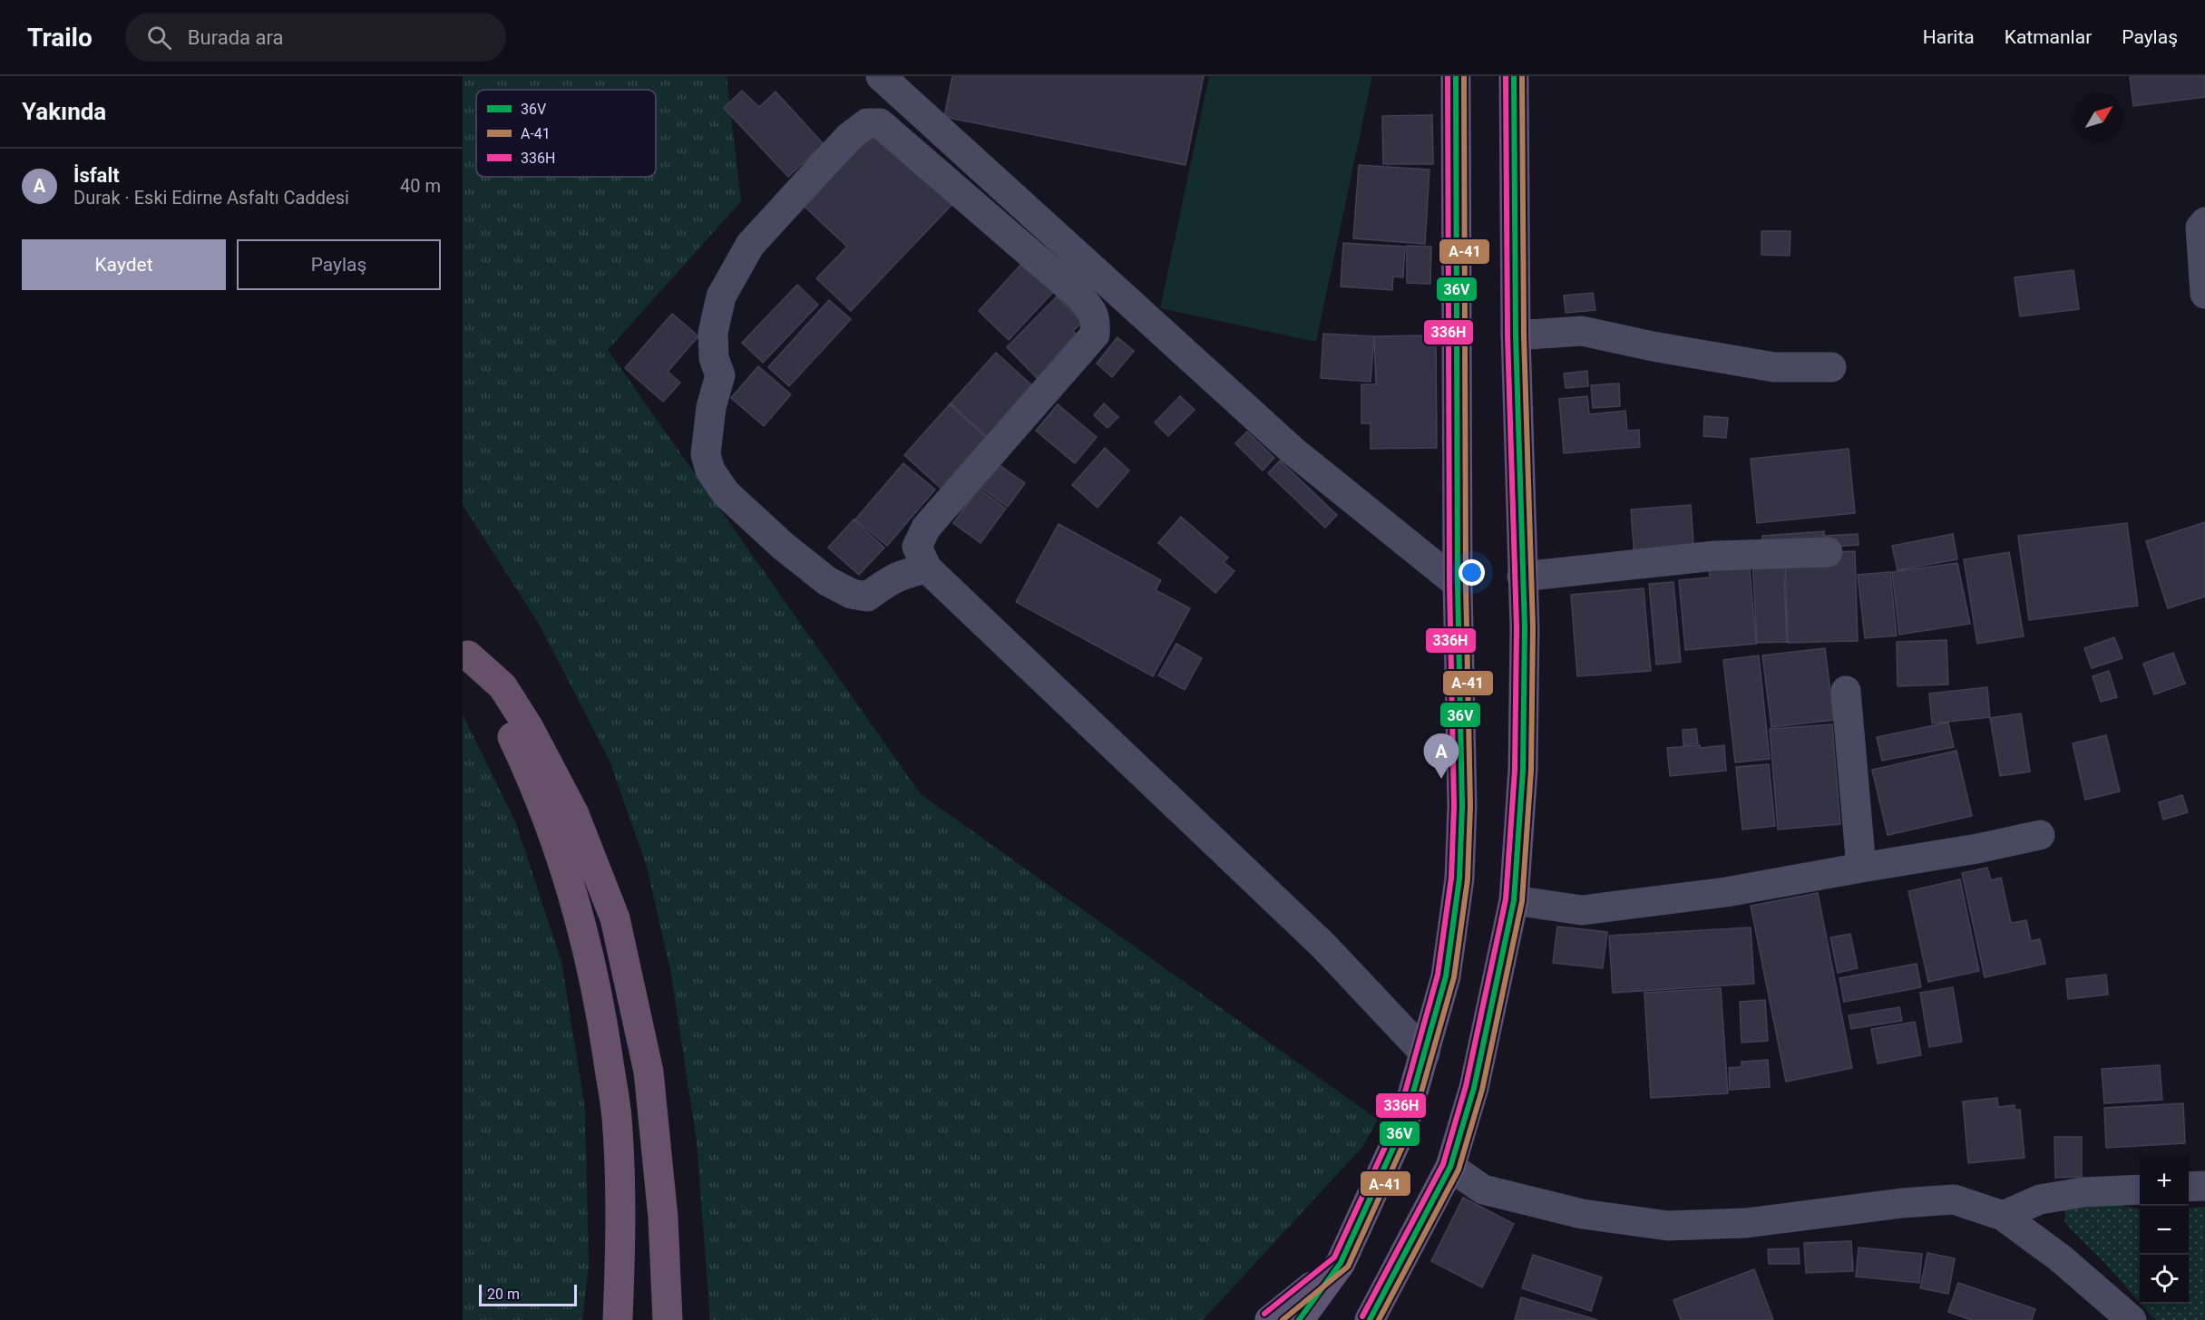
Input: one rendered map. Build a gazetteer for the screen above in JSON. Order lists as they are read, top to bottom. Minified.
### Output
{"lines":["transit line 36V","transit line A-41","transit line 336H"],"legend":["36V","A-41","336H"],"scale_bar":"20 m","north":"top right","page":{"header":"Trailo","search":"Burada ara","nav":["Harita","Katmanlar","Paylaş"],"heading":"Yakında","list":[{"mark":"A","name":"İsfalt","note":"Durak · Eski Edirne Asfaltı Caddesi","value":"40 m"}],"buttons":["Kaydet","Paylaş"],"pins":"A","map_buttons":["+","−"],"scale":"20 m"}}
